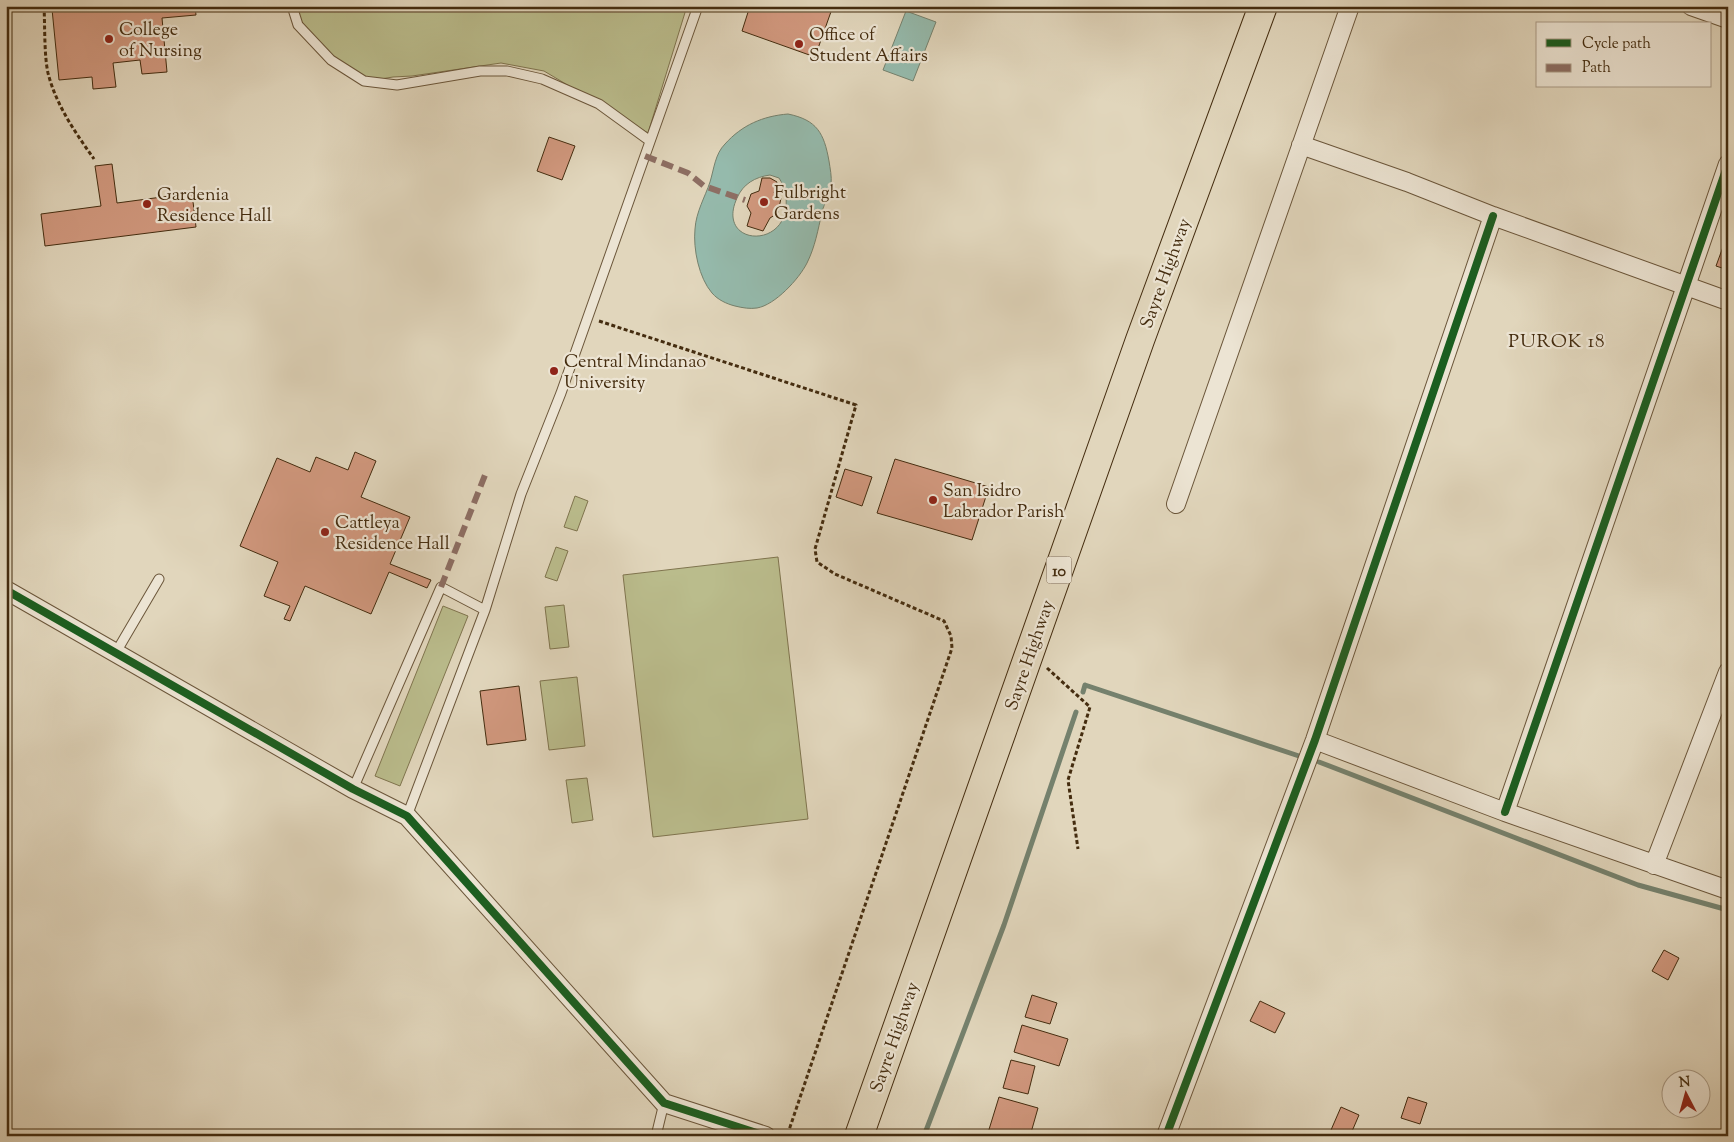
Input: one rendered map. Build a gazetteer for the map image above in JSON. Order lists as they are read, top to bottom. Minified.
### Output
{"streets":{"highway":["Sayre Highway","10"]},"districts":["PUROK 18"],"places":["College of Nursing","Office of Student Affairs","Fulbright Gardens","Gardenia Residence Hall","Central Mindanao University","San Isidro Labrador Parish","Cattleya Residence Hall"],"legend":["Cycle path","Path"],"north":"top"}
